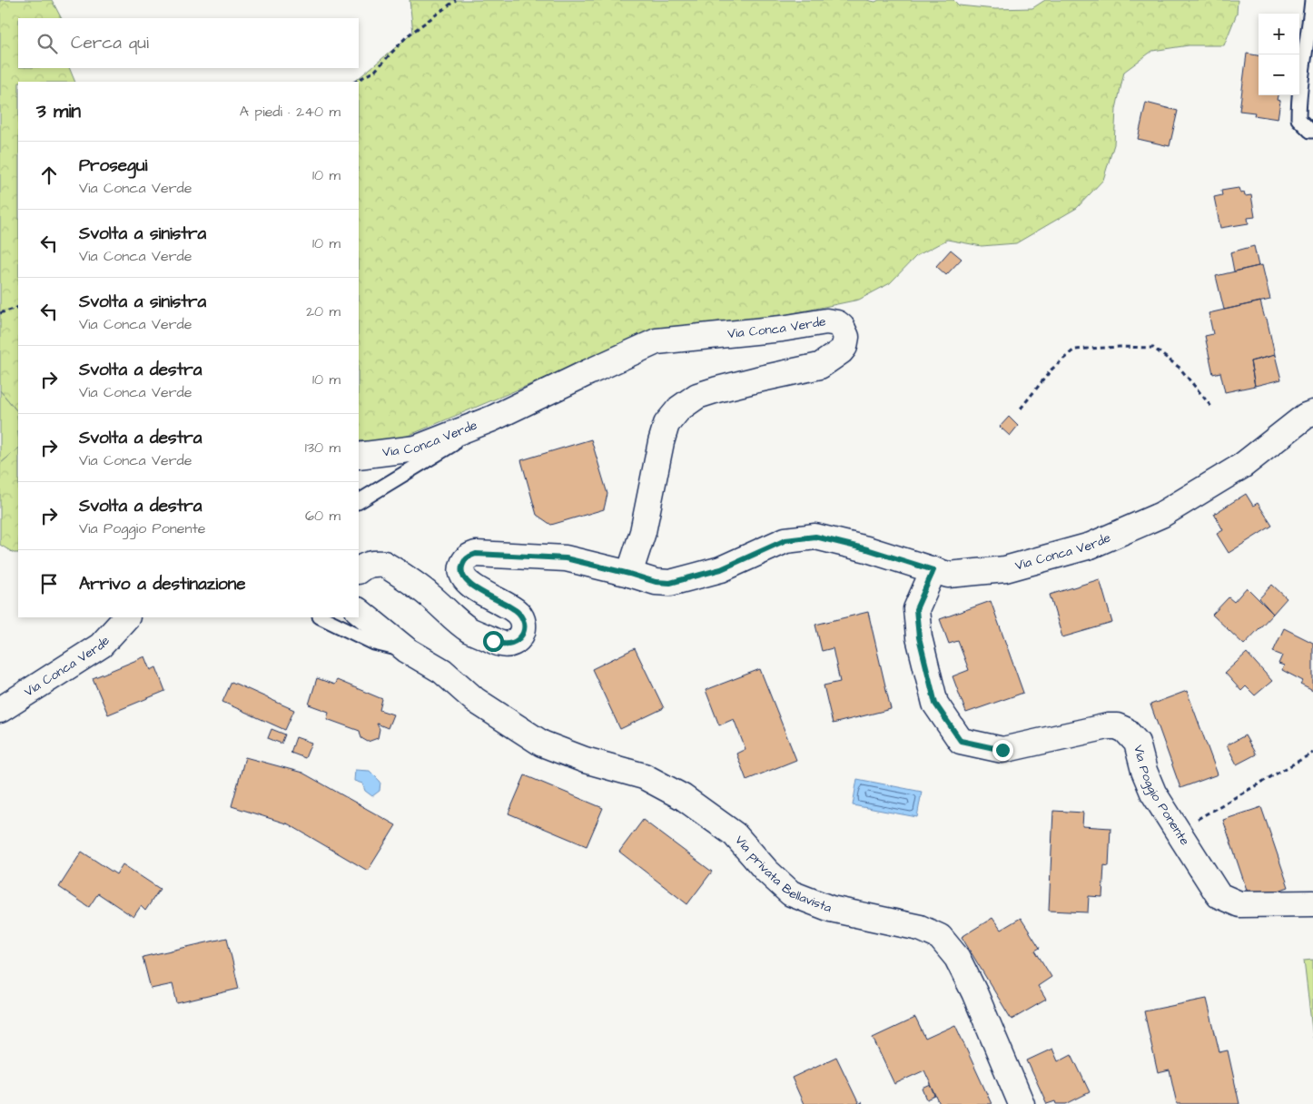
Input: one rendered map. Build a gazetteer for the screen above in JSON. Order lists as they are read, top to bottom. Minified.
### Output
{"streets":{"street":["Via Conca Verde","Via Poggio Ponente","Via privata Bellavista"]},"crossings":[["Via Conca Verde","Via Poggio Ponente"]],"page":{"map_buttons":["+","−"],"search":"Cerca qui","heading":["3 min","A piedi · 240 m"],"list":[["Prosegui","Via Conca Verde","10 m"],["Svolta a sinistra","Via Conca Verde","10 m"],["Svolta a sinistra","Via Conca Verde","20 m"],["Svolta a destra","Via Conca Verde","10 m"],["Svolta a destra","Via Conca Verde","130 m"],["Svolta a destra","Via Poggio Ponente","60 m"],"Arrivo a destinazione"]}}
